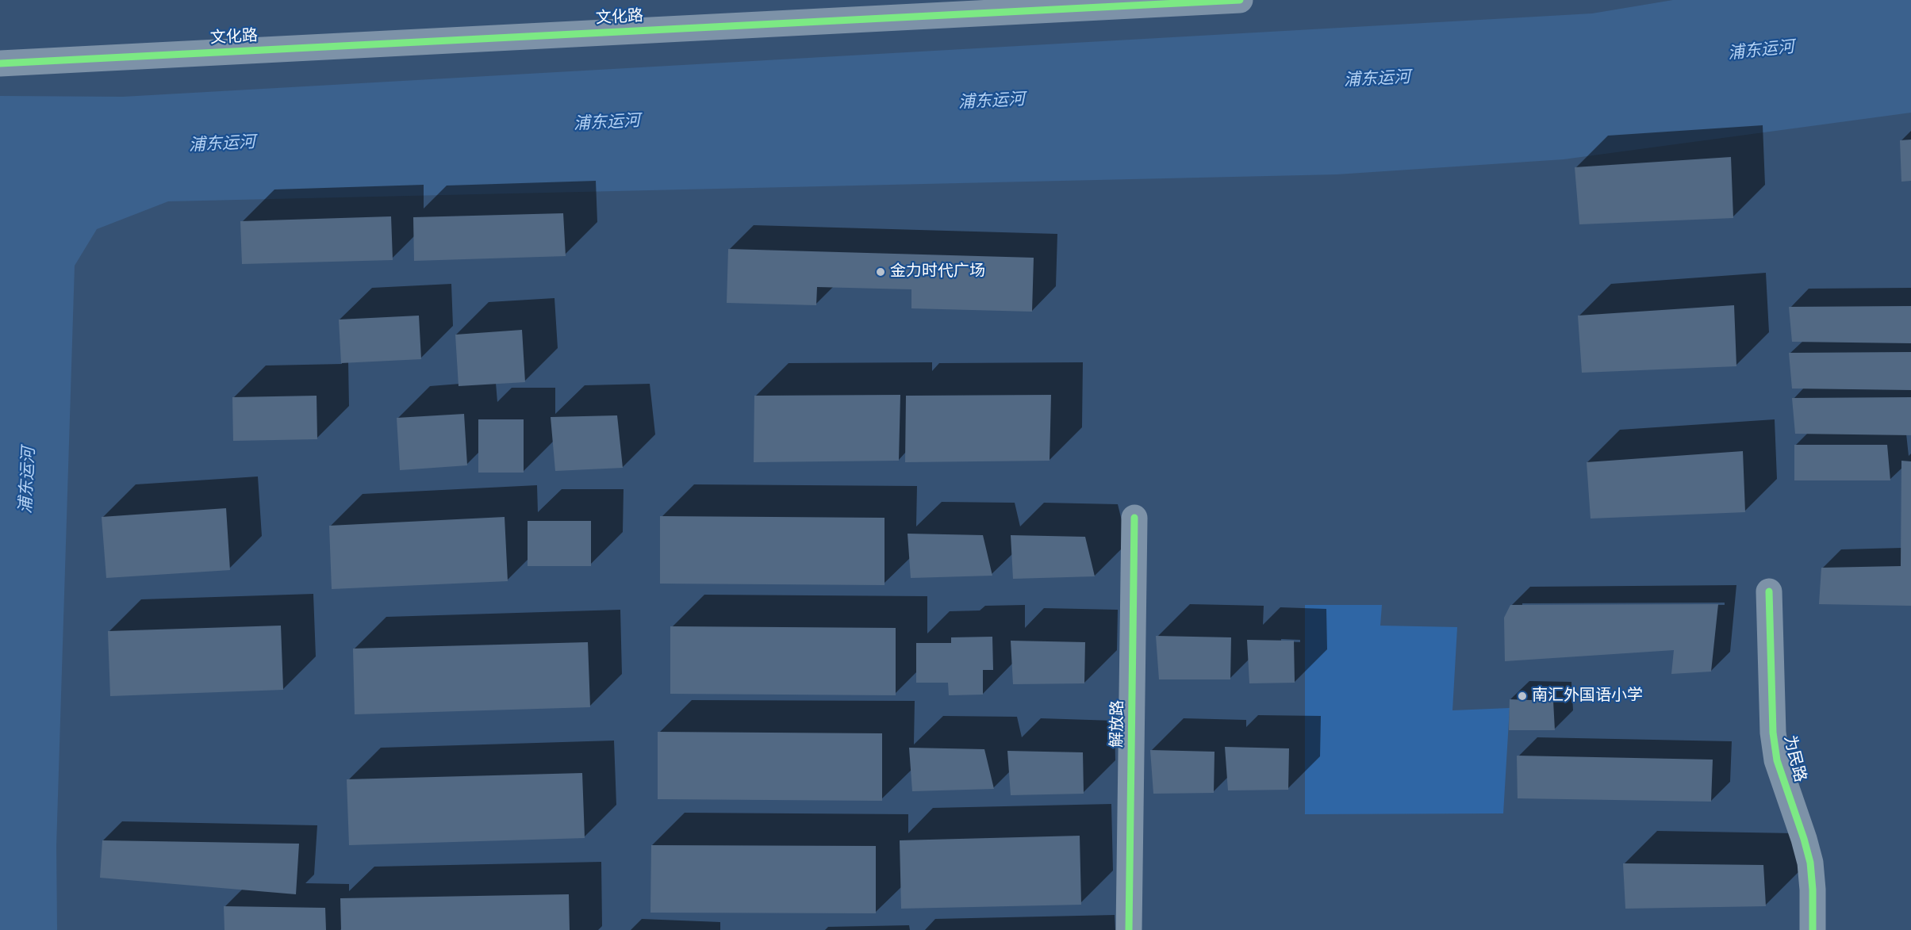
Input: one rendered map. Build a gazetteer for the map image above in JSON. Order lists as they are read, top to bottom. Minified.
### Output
{"streets":{"street":["文化路","解放路","为民路"]},"water":["浦东运河"],"places":["金力时代广场","南汇外国语小学"]}
